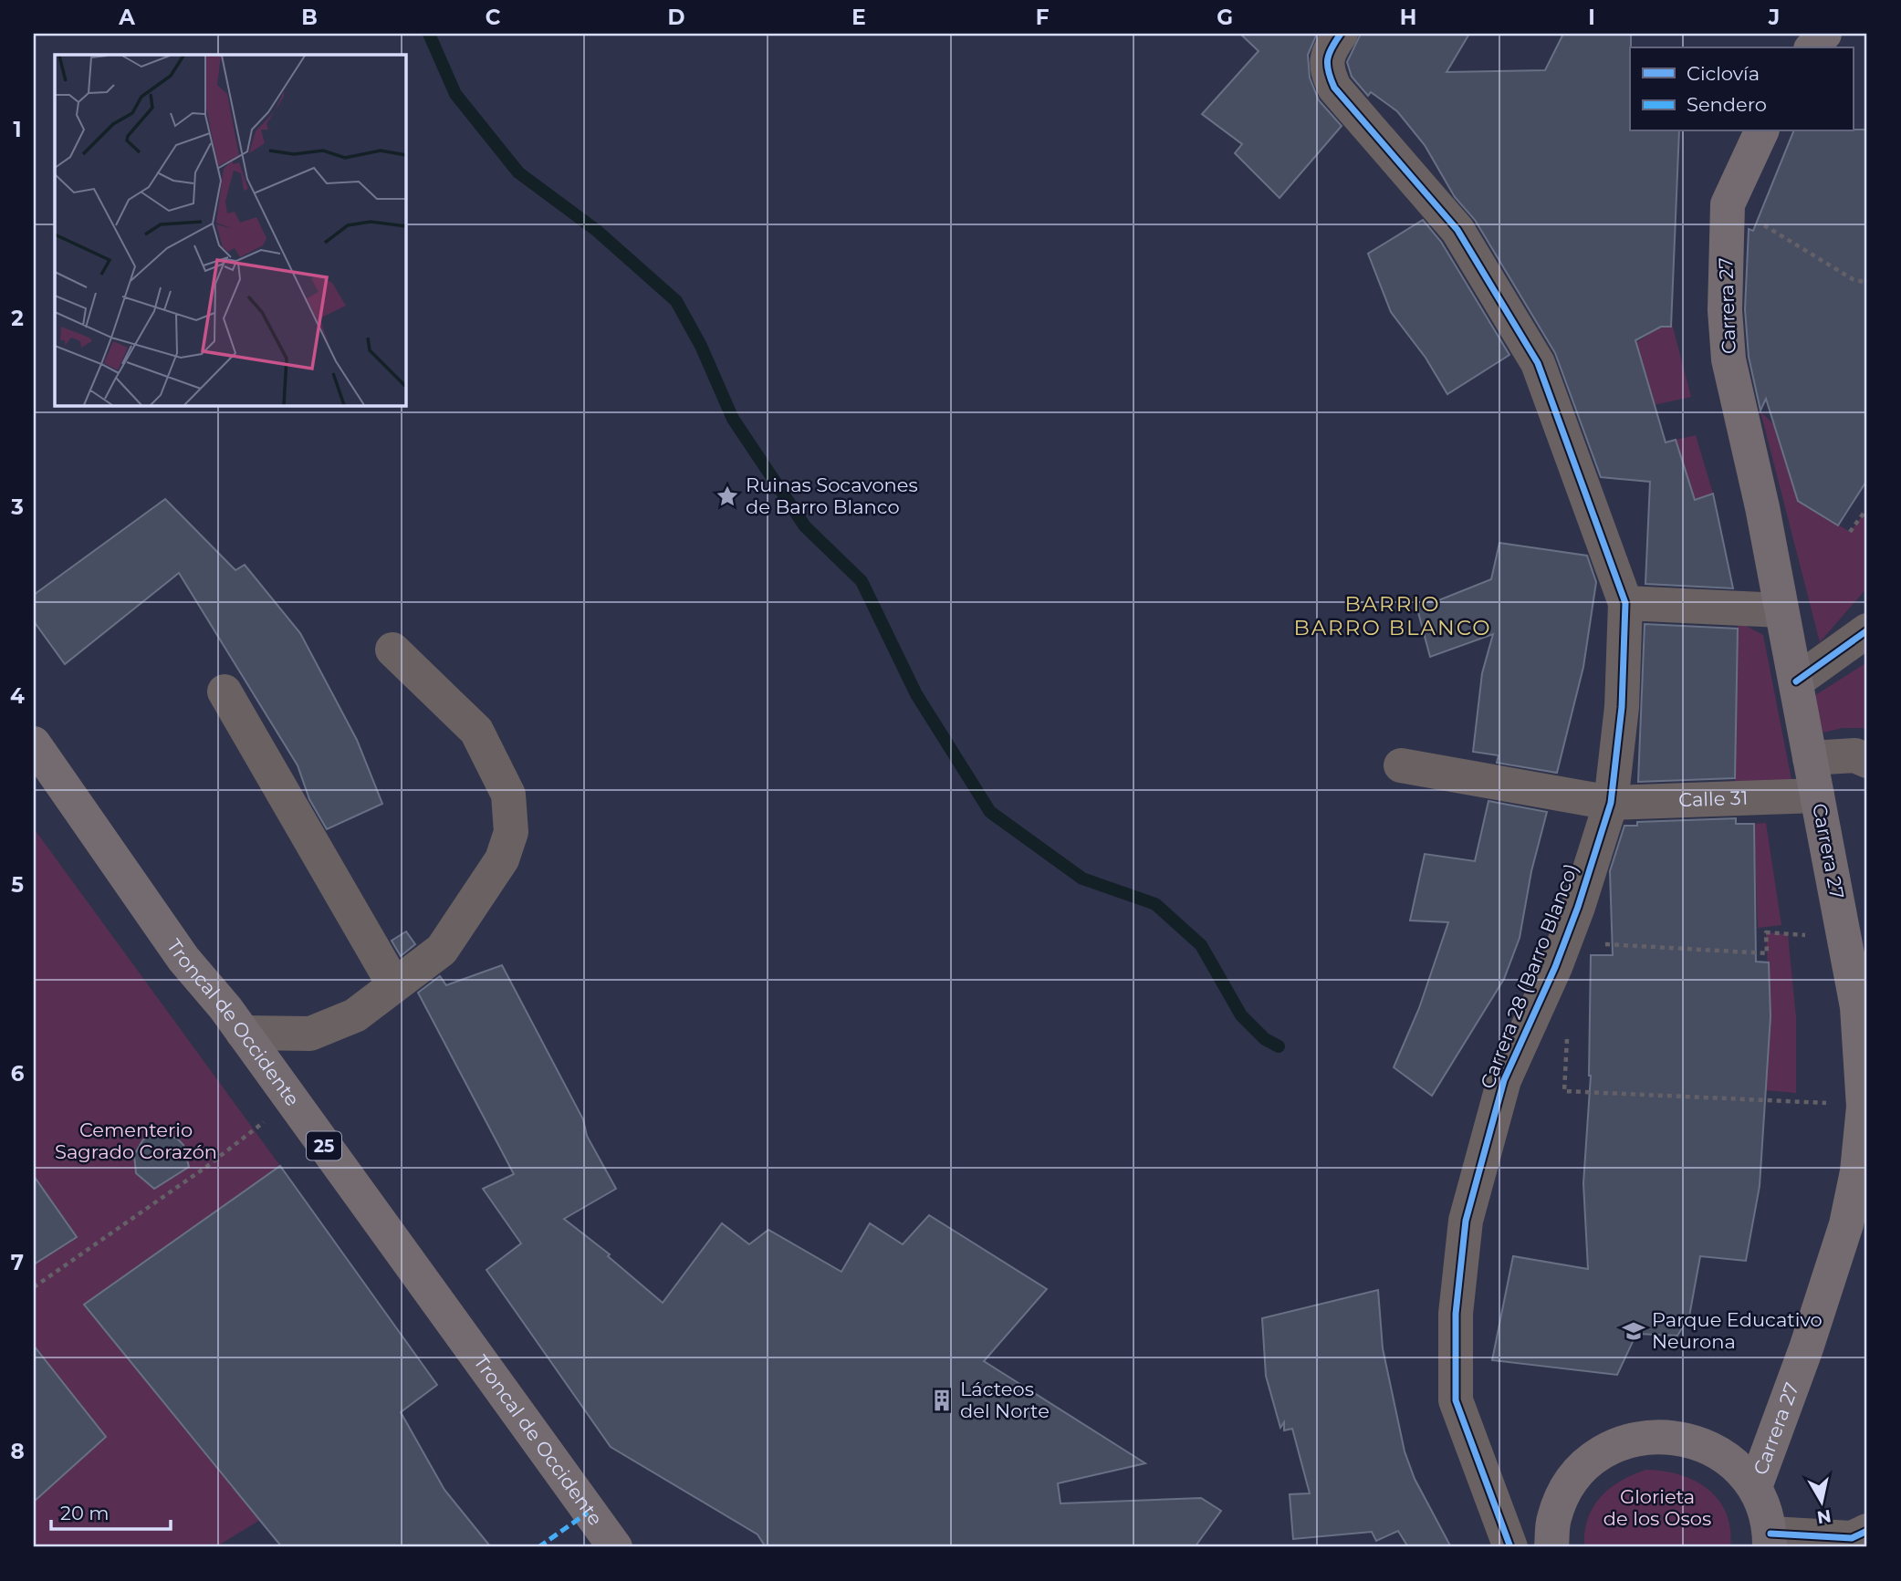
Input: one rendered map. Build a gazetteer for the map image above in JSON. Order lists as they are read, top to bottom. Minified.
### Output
{"streets":{"main road":["Carrera 27","Troncal de Occidente","25"],"street":["Calle 31","Carrera 28 (Barro Blanco)"]},"crossings":[["Carrera 27","Calle 31"],["Calle 31","Carrera 28 (Barro Blanco)"]],"districts":["BARRIO BARRO BLANCO"],"parks":["Cementerio Sagrado Corazón","Glorieta de los Osos"],"places":{"place":["Ruinas Socavones de Barro Blanco"],"school or university":["Parque Educativo Neurona"],"building":["Lácteos del Norte"]},"legend":["Ciclovía","Sendero"],"scale_bar":"20 m","north":"bottom","grid":{"columns":["A","B","C","D","E","F","G","H","I","J"],"rows":["1","2","3","4","5","6","7","8"]}}
